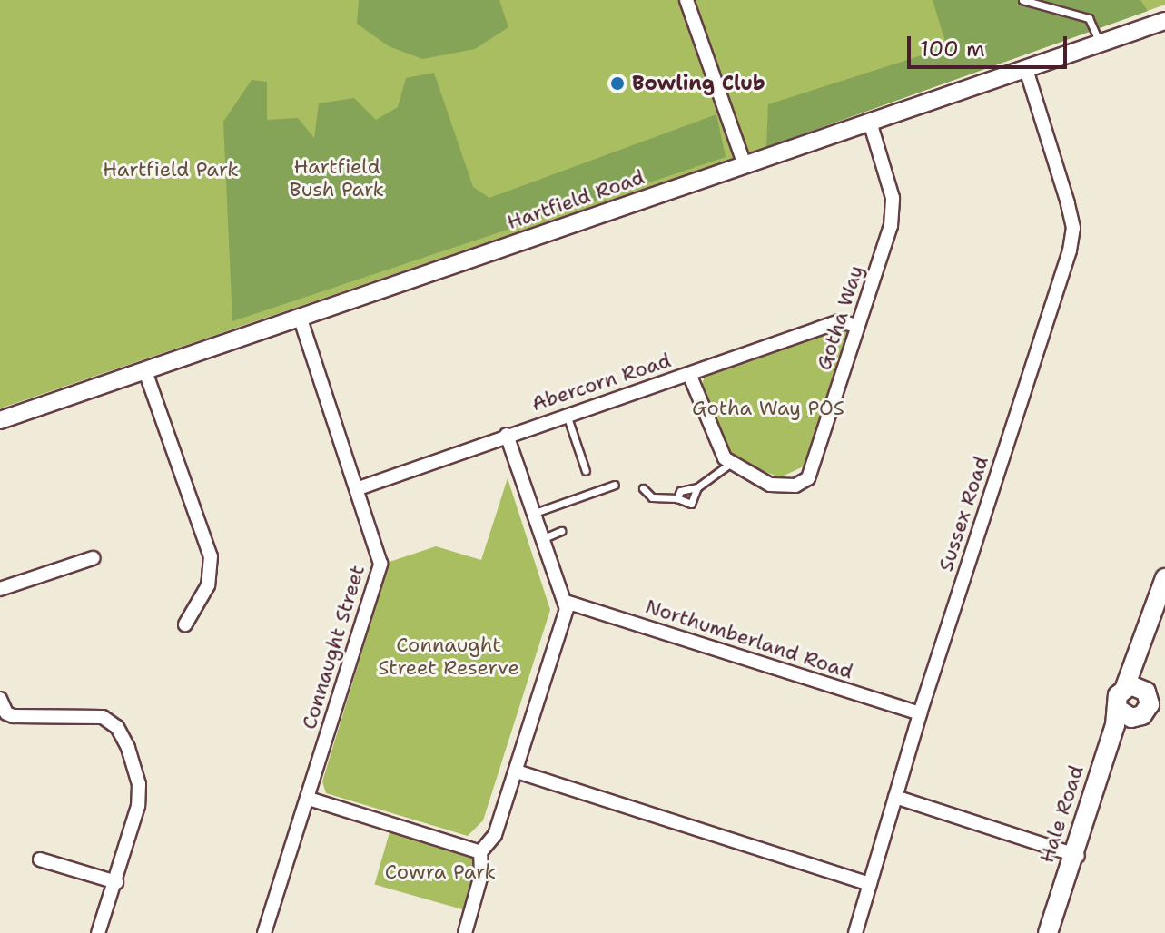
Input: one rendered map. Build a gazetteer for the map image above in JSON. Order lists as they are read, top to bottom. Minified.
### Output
{"streets":{"main road":["Hale Road"],"street":["Hartfield Road","Gotha Way","Abercorn Road","Sussex Road","Northumberland Road","Connaught Street"]},"crossings":[["Hartfield Road","Gotha Way"],["Hartfield Road","Sussex Road"],["Hartfield Road","Connaught Street"],["Gotha Way","Abercorn Road"],["Abercorn Road","Connaught Street"],["Sussex Road","Northumberland Road"]],"parks":["Hartfield Bush Park","Hartfield Park","Gotha Way POS","Connaught Street Reserve","Cowra Park"],"places":["Bowling Club"],"scale_bar":"100 m"}
